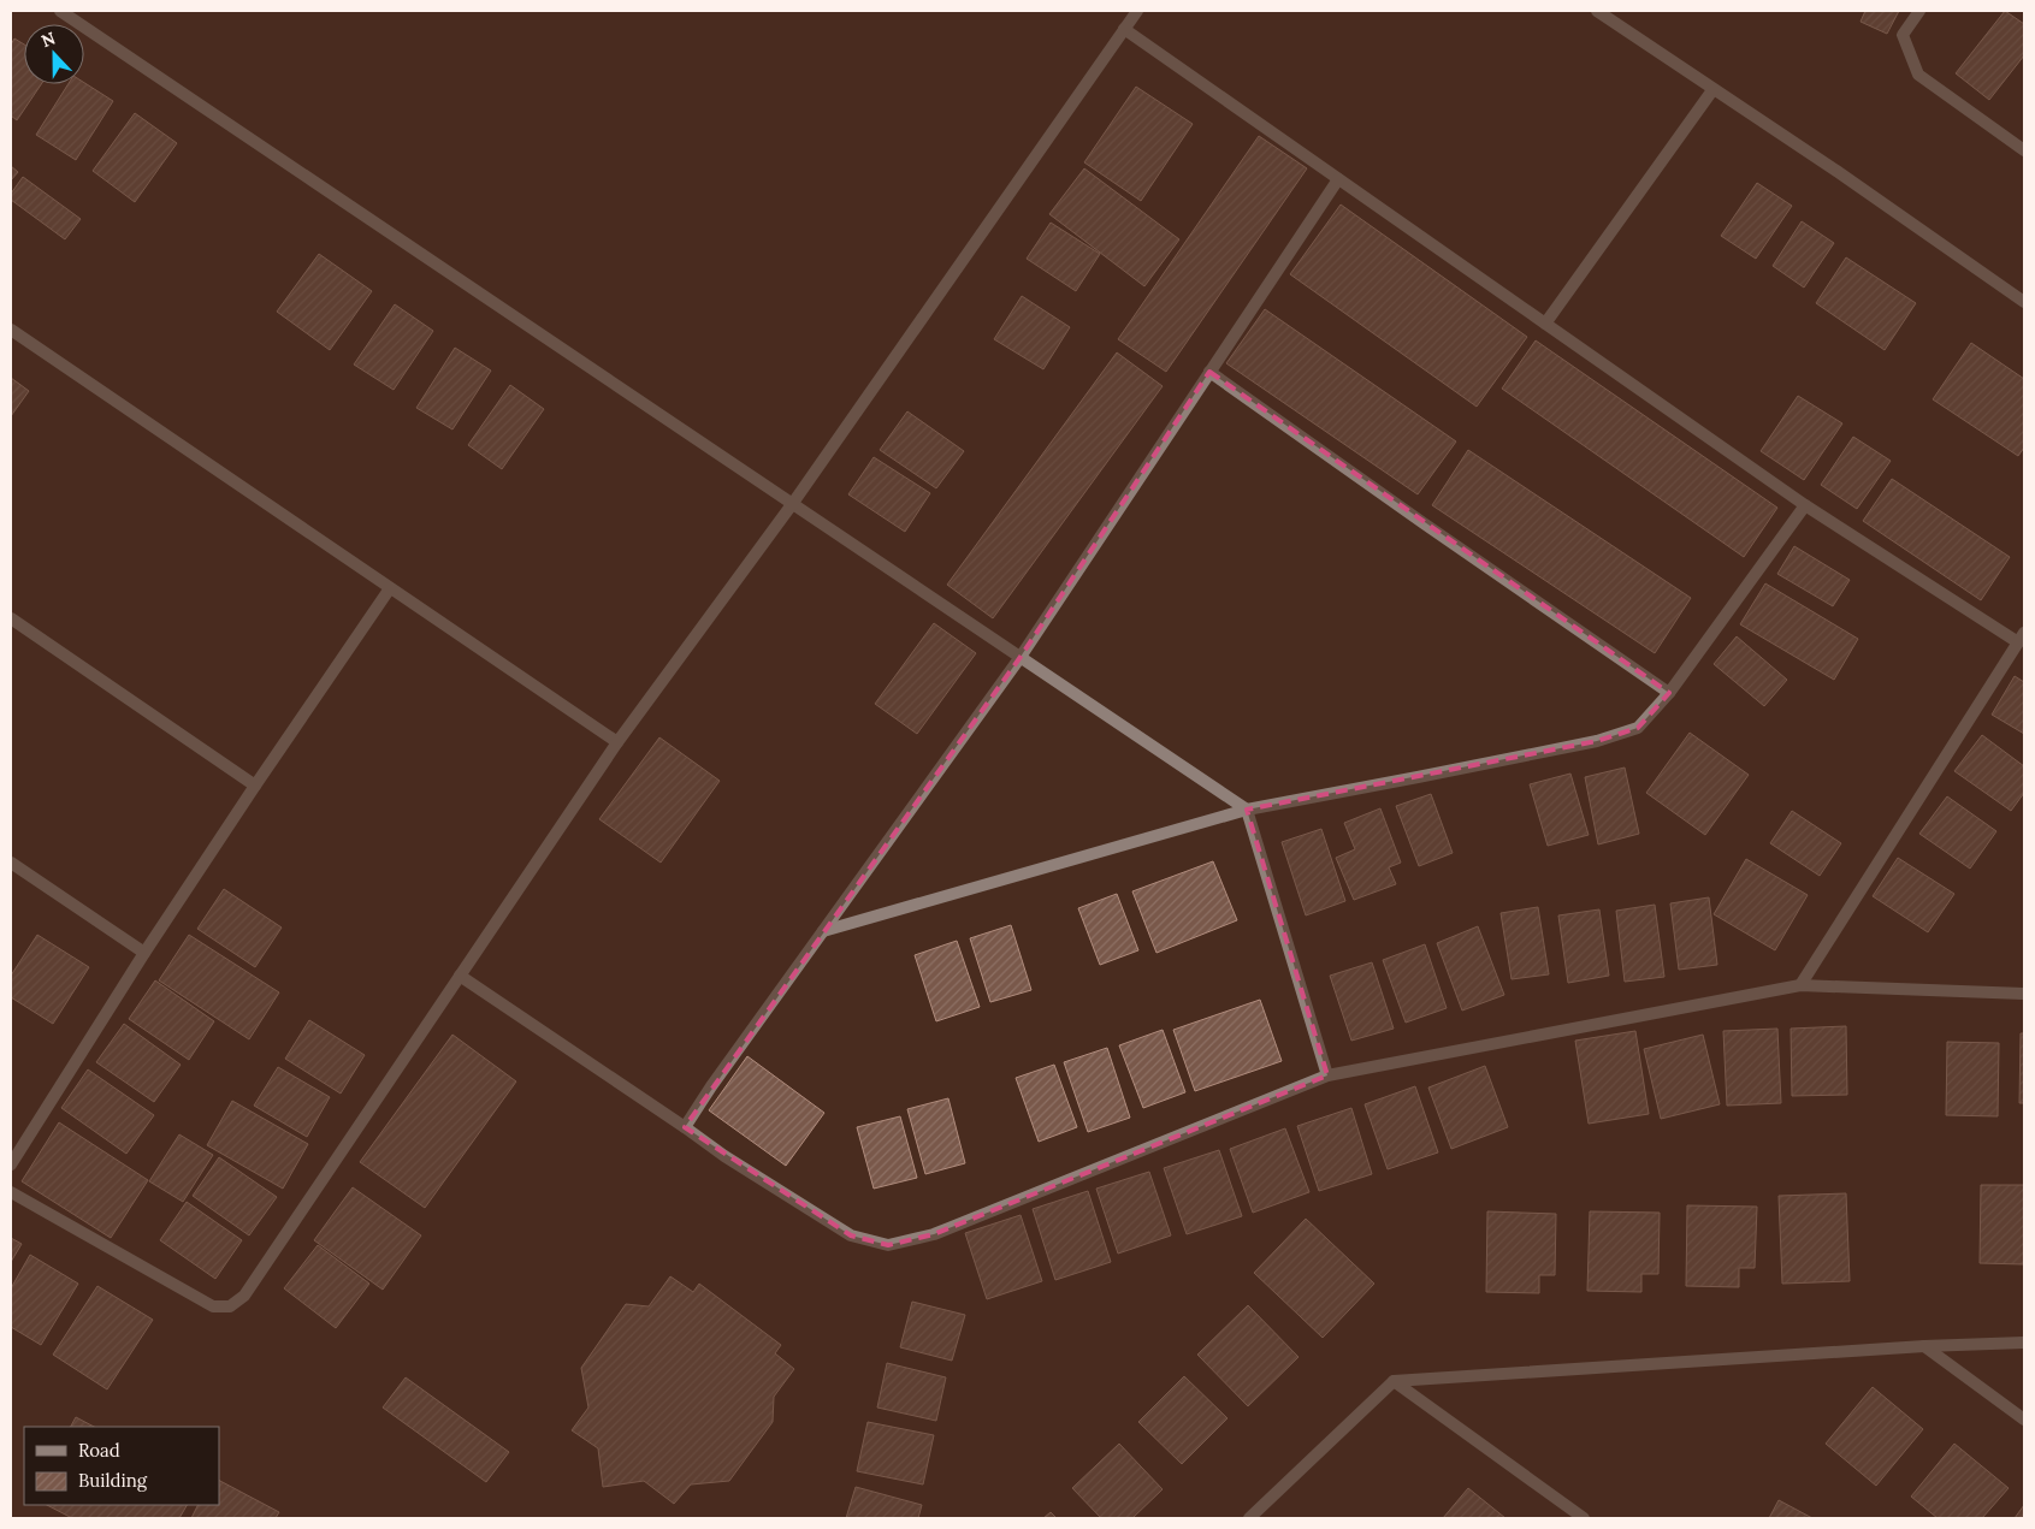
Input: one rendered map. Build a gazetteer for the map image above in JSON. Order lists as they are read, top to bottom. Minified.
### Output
{"legend":["Road","Building"],"north":"top"}
